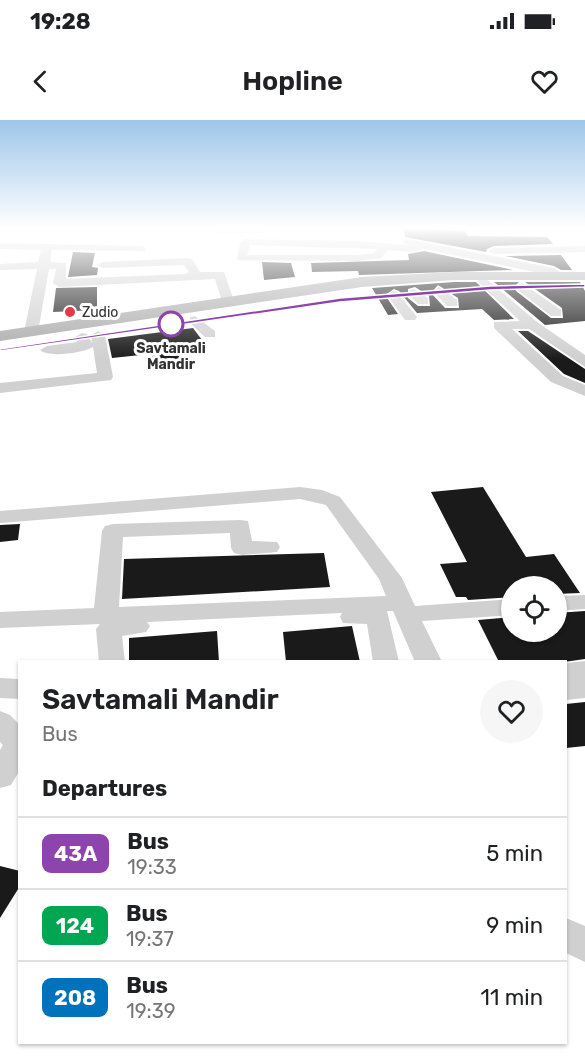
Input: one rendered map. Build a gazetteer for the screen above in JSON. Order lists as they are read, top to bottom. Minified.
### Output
{"places":["Zudio","Savtamali Mandir"],"lines":["bus line 43A"],"page":{"status":"19:28","header":"Hopline","heading":[["Savtamali Mandir","Bus"],"Departures"],"list":[{"mark":"43A","name":"Bus","note":"19:33","value":"5 min"},{"mark":"124","name":"Bus","note":"19:37","value":"9 min"},{"mark":"208","name":"Bus","note":"19:39","value":"11 min"}]}}
